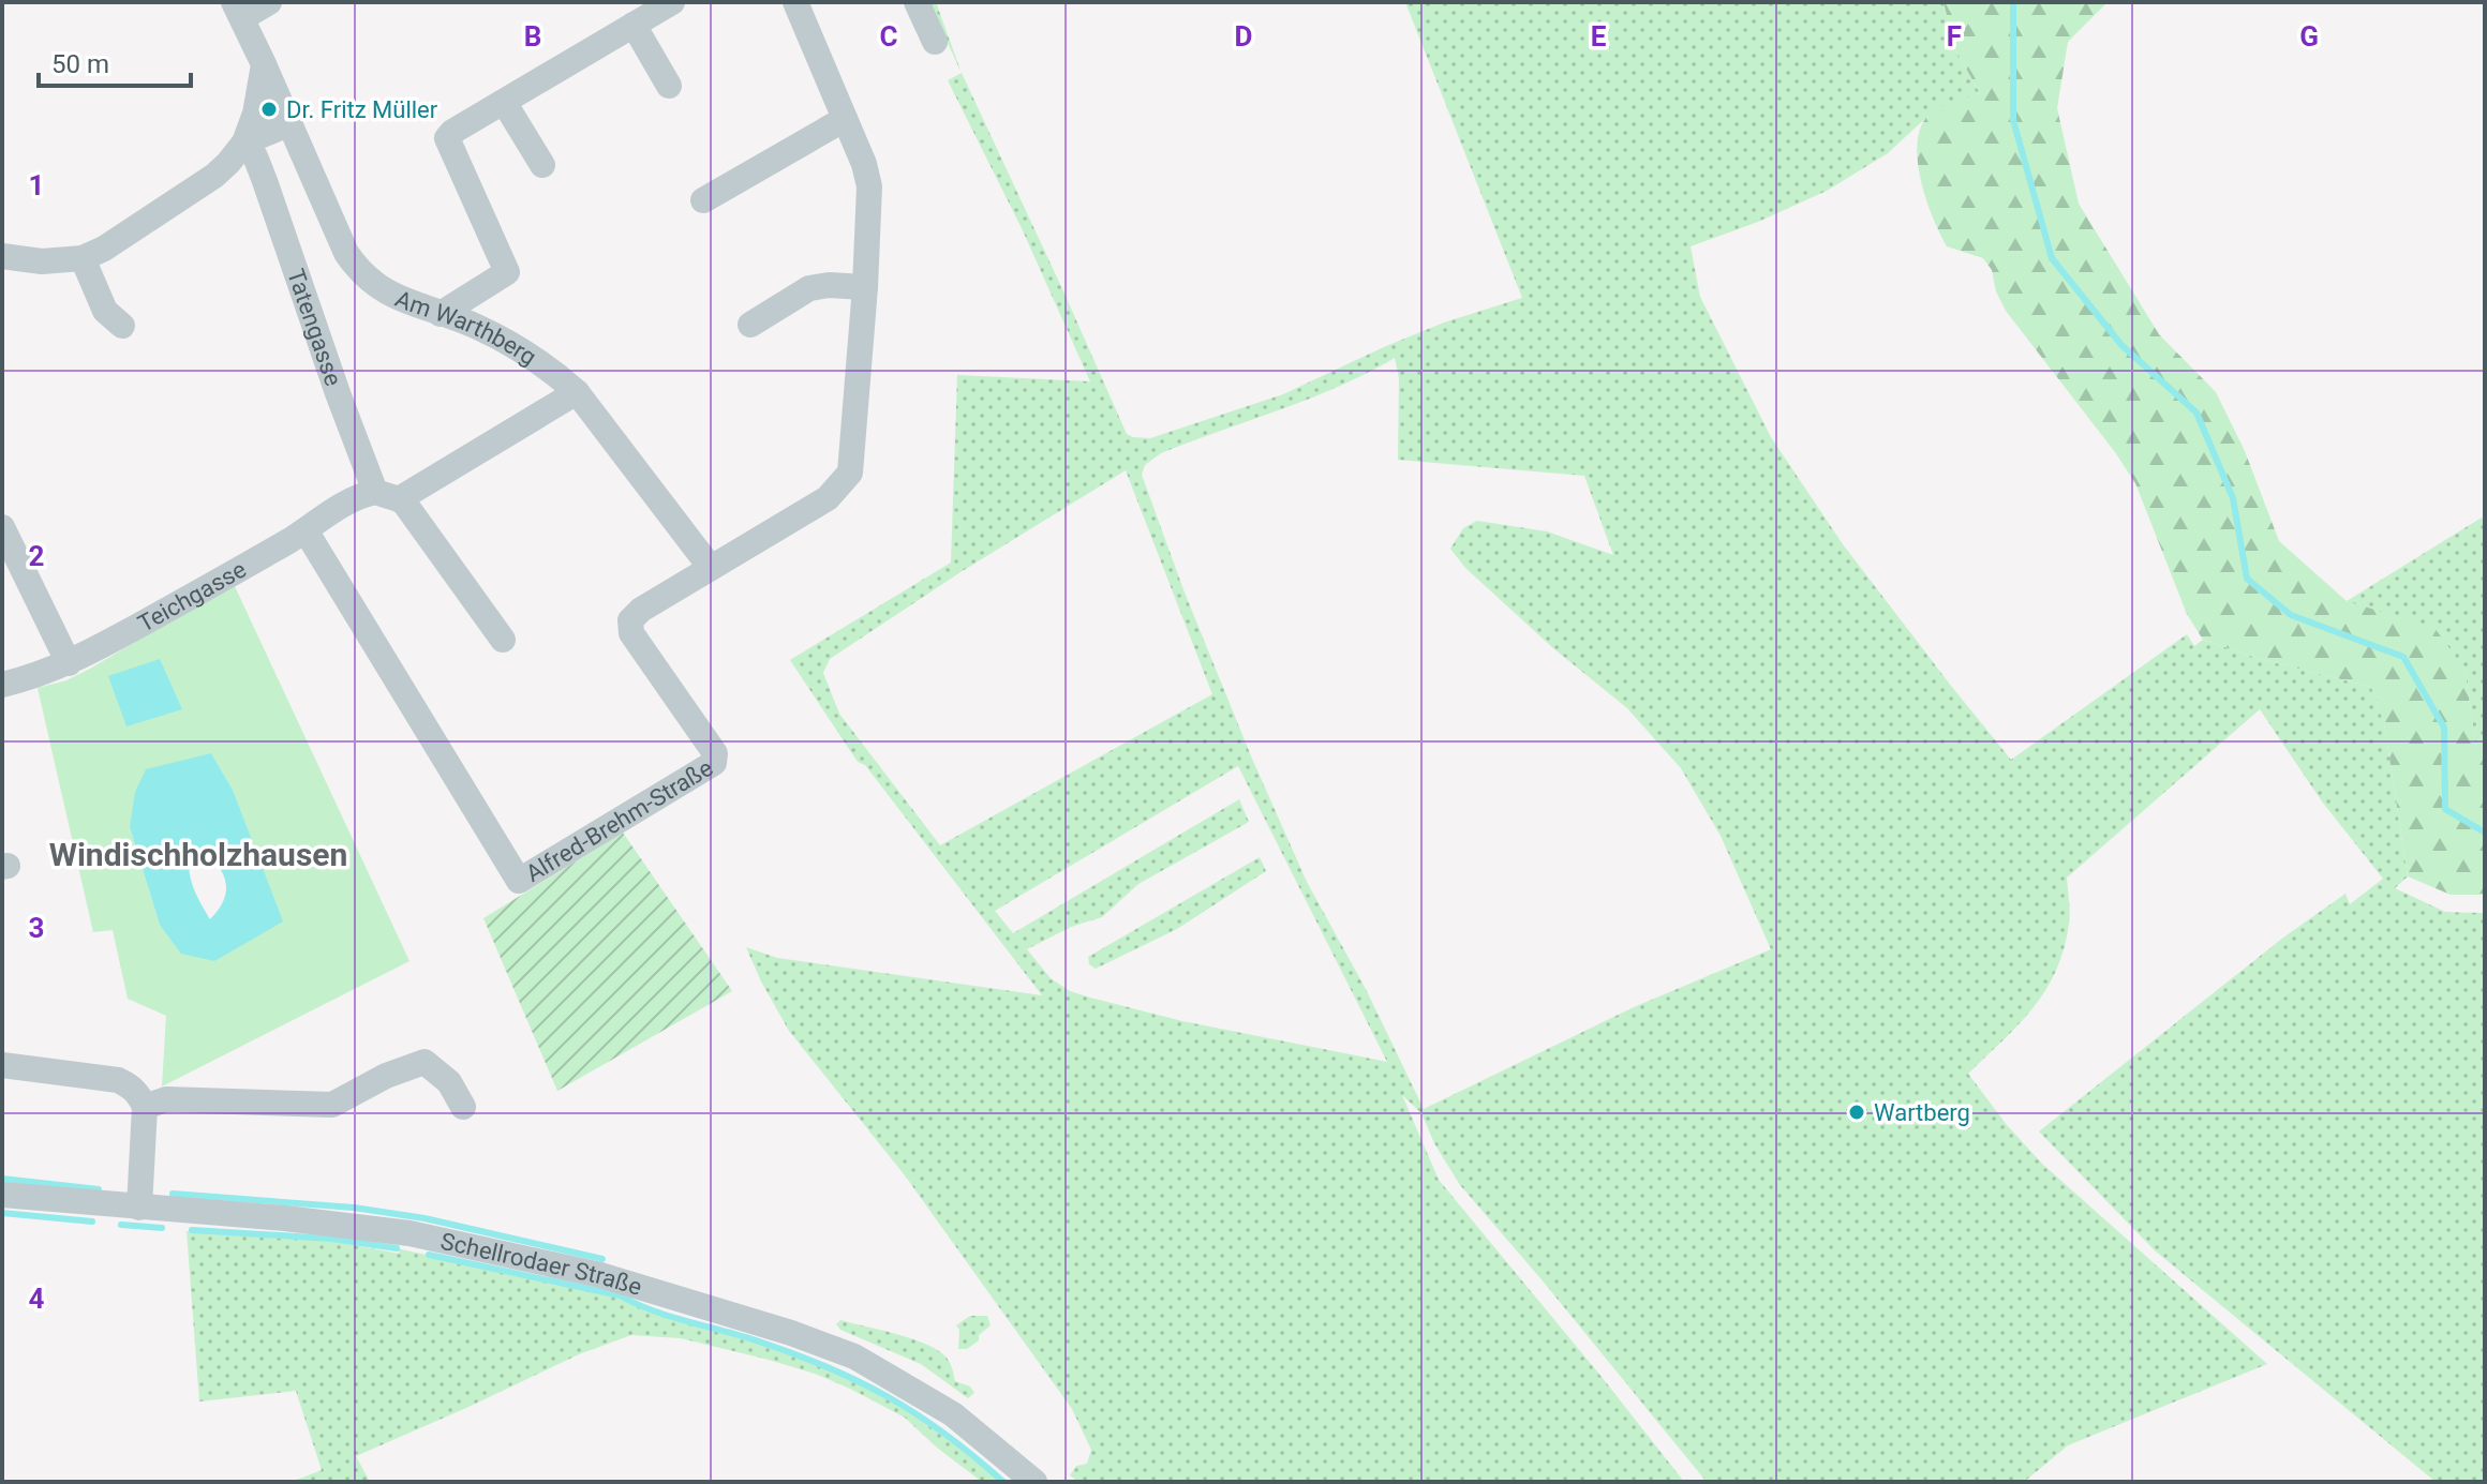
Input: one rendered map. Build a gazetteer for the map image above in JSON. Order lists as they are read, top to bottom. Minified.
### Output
{"streets":{"street":["Tatengasse","Am Warthberg","Teichgasse","Alfred-Brehm-Straße","Schellrodaer Straße"]},"crossings":[["Tatengasse","Teichgasse"],["Am Warthberg","Alfred-Brehm-Straße"],["Teichgasse","Alfred-Brehm-Straße"]],"districts":["Windischholzhausen"],"places":["Dr. Fritz Müller","Wartberg"],"scale_bar":"50 m","grid":{"columns":["B","C","D","E","F","G"],"rows":["1","2","3","4"]}}
